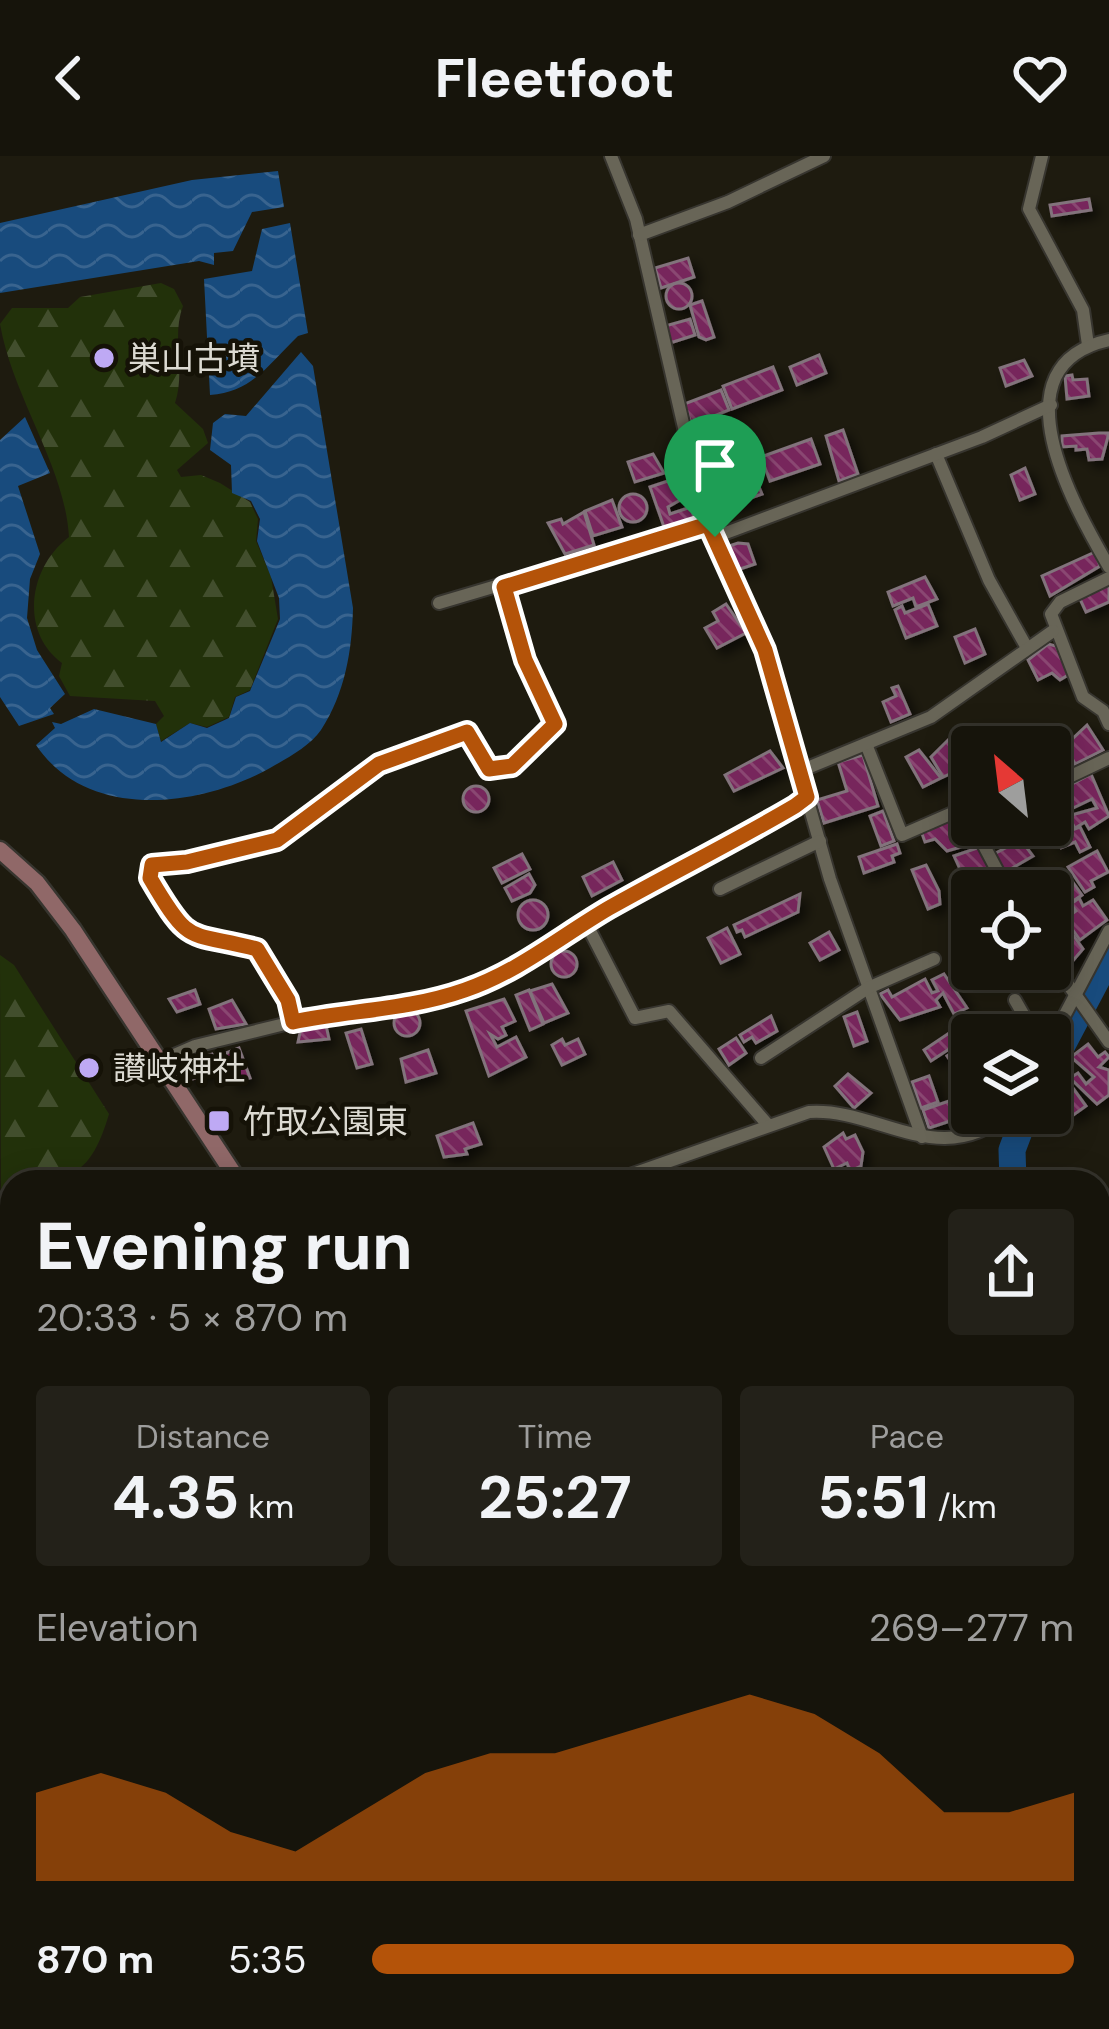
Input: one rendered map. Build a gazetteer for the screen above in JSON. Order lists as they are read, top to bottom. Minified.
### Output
{"places":{"other":["巣山古墳","讃岐神社"],"transit":["竹取公園東"]},"north":"top left","page":{"header":"Fleetfoot","heading":["Evening run","20:33 · 5 × 870 m"],"stats":[["Distance","4.35 km"],["Time","25:27"],["Pace","5:51 /km"]],"chart":["Elevation","269–277 m"],"list":[{"name":"870 m","note":"5:35"}]}}
